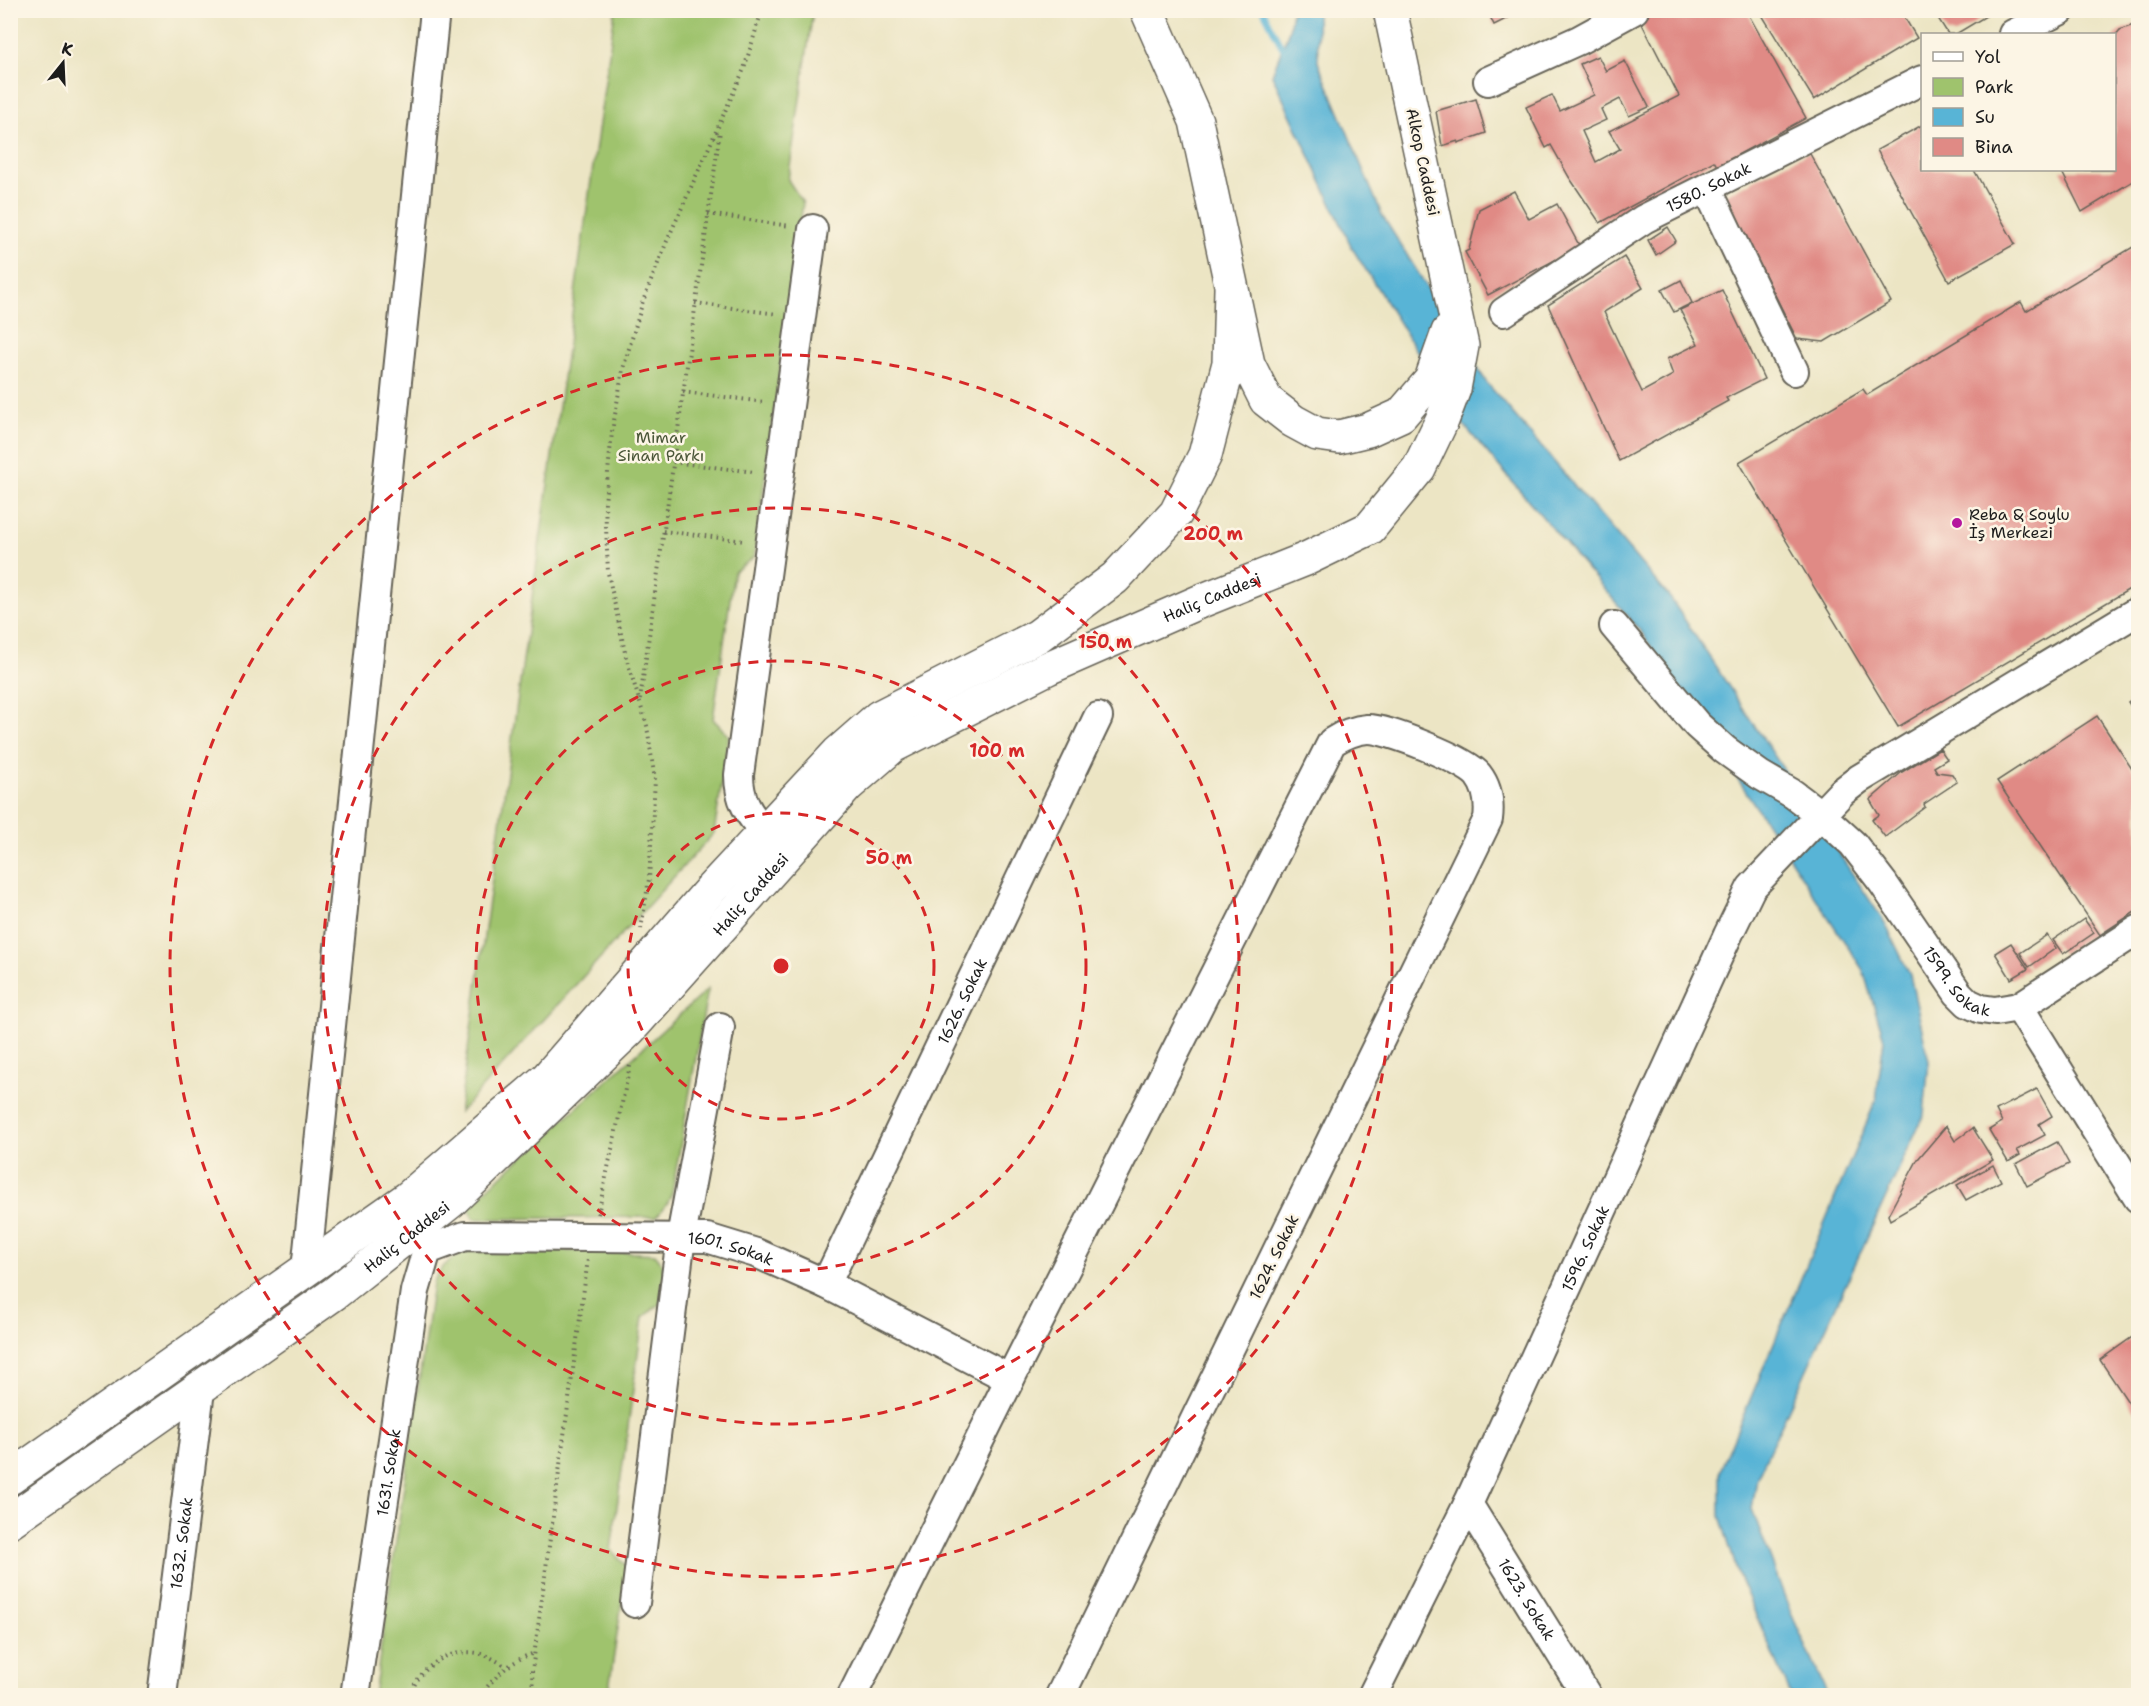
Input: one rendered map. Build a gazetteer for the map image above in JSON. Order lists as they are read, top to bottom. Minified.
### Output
{"streets":{"main road":["Alkop Caddesi","Haliç Caddesi"],"street":["1580. Sokak","1599. Sokak","1626. Sokak","1596. Sokak","1601. Sokak","1624. Sokak","1631. Sokak","1632. Sokak","1623. Sokak"]},"crossings":[["Alkop Caddesi","Haliç Caddesi"],["Haliç Caddesi","1601. Sokak"],["Haliç Caddesi","1631. Sokak"],["Haliç Caddesi","1632. Sokak"],["1599. Sokak","1596. Sokak"],["1626. Sokak","1601. Sokak"],["1596. Sokak","1623. Sokak"],["1601. Sokak","1624. Sokak"],["1601. Sokak","1631. Sokak"]],"parks":["Mimar Sinan Parkı"],"places":["Reba & Soylu İş Merkezi"],"legend":["Yol","Park","Su","Bina"],"north":"top","rings":["200 m","150 m","100 m","50 m"]}
